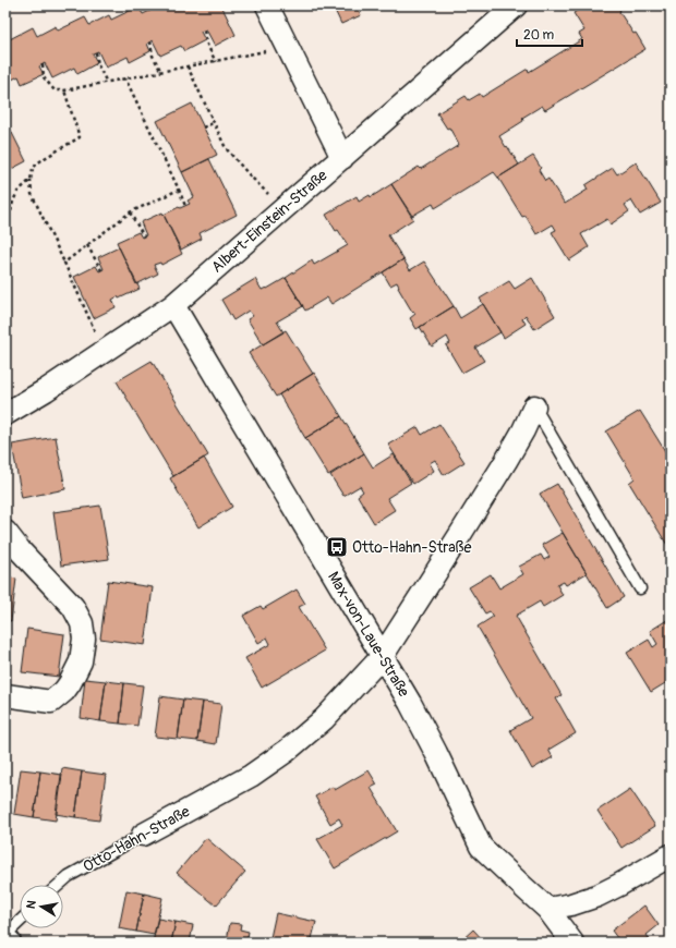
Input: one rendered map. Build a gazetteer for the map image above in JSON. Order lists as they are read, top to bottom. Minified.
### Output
{"streets":{"street":["Albert-Einstein-Straße","Max-von-Laue-Straße","Otto-Hahn-Straße"]},"crossings":[["Albert-Einstein-Straße","Max-von-Laue-Straße"],["Max-von-Laue-Straße","Otto-Hahn-Straße"]],"places":{"bus stop":["Otto-Hahn-Straße"]},"scale_bar":"20 m","north":"left"}
